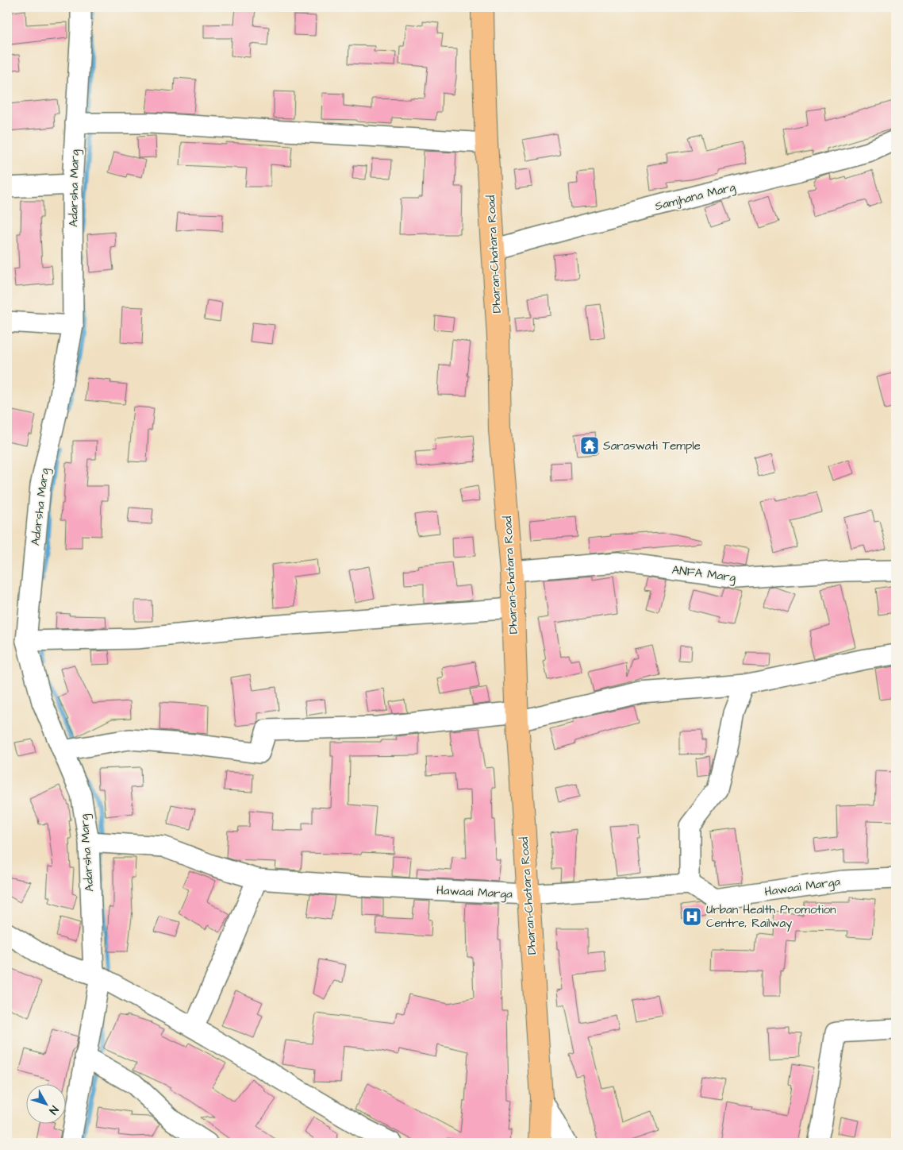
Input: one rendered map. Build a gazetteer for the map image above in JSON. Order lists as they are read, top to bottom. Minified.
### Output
{"streets":{"main road":["Dharan-Chatara Road"],"street":["Adarsha Marg","Samjhana Marg","ANFA Marg","Hawaai Marga"]},"crossings":[["Adarsha Marg","Hawaai Marga"],["Samjhana Marg","Dharan-Chatara Road"],["Dharan-Chatara Road","ANFA Marg"],["Dharan-Chatara Road","Hawaai Marga"]],"places":{"temple":["Saraswati Temple"],"hospital":["Urban Health Promotion Centre, Railway"]},"north":"bottom right"}
